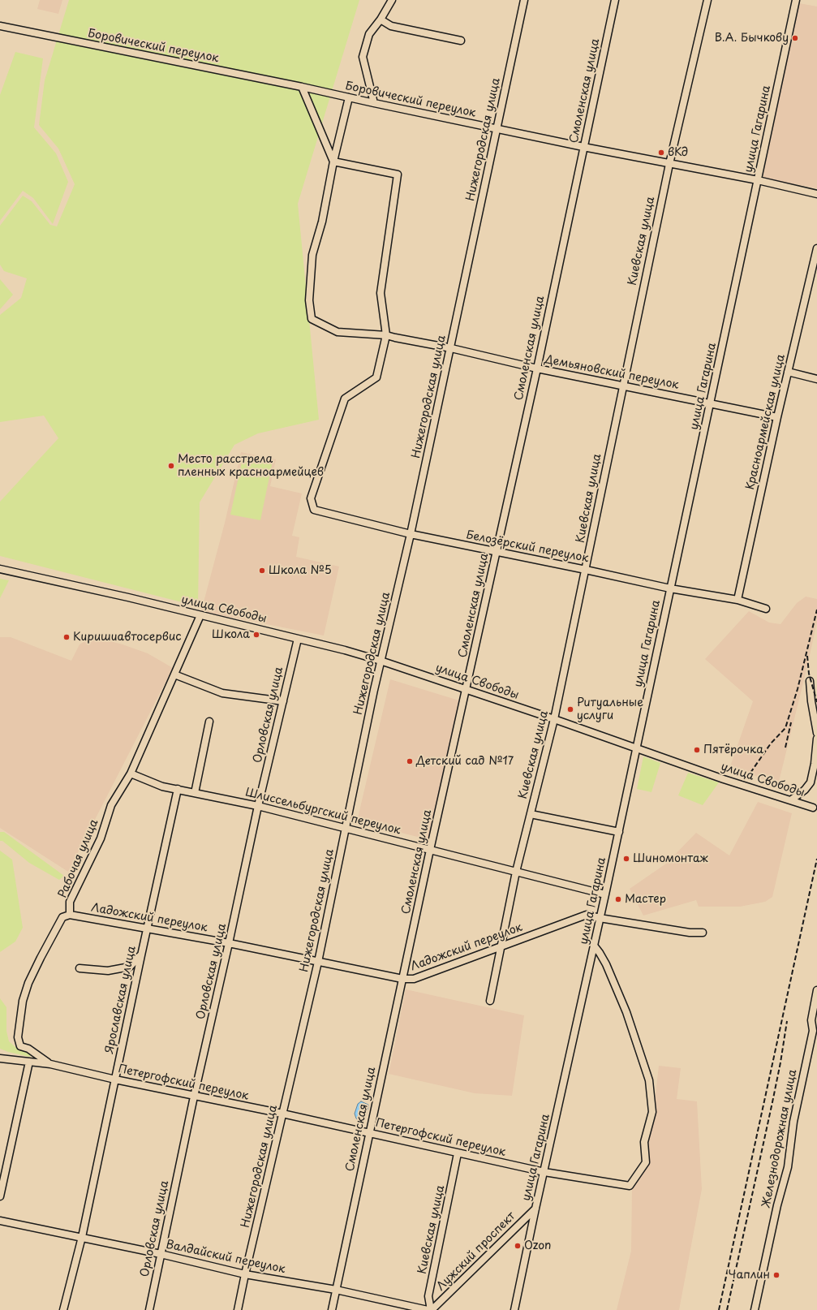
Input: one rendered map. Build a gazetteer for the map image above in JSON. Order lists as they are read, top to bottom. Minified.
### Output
{"streets":{"street":["Боровический переулок","Смоленская улица","улица Гагарина","Нижегородская улица","Киевская улица","Демьяновский переулок","Красноармейская улица","Белозёрский переулок","улица Свободы","Орловская улица","Шлиссельбургский переулок","Рабочая улица","Ладожский переулок","Ярославская улица","Петергофский переулок","Железнодорожная улица","Лужский проспект","Валдайский переулок"]},"crossings":[["Боровический переулок","Смоленская улица"],["Боровический переулок","улица Гагарина"],["Боровический переулок","Нижегородская улица"],["Боровический переулок","Киевская улица"],["Смоленская улица","Демьяновский переулок"],["Смоленская улица","Белозёрский переулок"],["Смоленская улица","улица Свободы"],["Смоленская улица","Шлиссельбургский переулок"],["Смоленская улица","Ладожский переулок"],["Смоленская улица","Петергофский переулок"],["Смоленская улица","Валдайский переулок"],["улица Гагарина","Демьяновский переулок"],["улица Гагарина","Белозёрский переулок"],["улица Гагарина","улица Свободы"],["улица Гагарина","Шлиссельбургский переулок"],["улица Гагарина","Ладожский переулок"],["улица Гагарина","Петергофский переулок"],["улица Гагарина","Лужский проспект"],["Нижегородская улица","Демьяновский переулок"],["Нижегородская улица","Белозёрский переулок"],["Нижегородская улица","улица Свободы"],["Нижегородская улица","Шлиссельбургский переулок"],["Нижегородская улица","Ладожский переулок"],["Нижегородская улица","Петергофский переулок"],["Нижегородская улица","Валдайский переулок"],["Киевская улица","Демьяновский переулок"],["Киевская улица","Белозёрский переулок"],["Киевская улица","улица Свободы"],["Киевская улица","Шлиссельбургский переулок"],["Киевская улица","Ладожский переулок"],["Киевская улица","Петергофский переулок"],["Киевская улица","Лужский проспект"],["Демьяновский переулок","Красноармейская улица"],["Демьяновский переулок","Белозёрский переулок"],["Красноармейская улица","Белозёрский переулок"],["улица Свободы","Орловская улица"],["улица Свободы","Рабочая улица"],["Орловская улица","Шлиссельбургский переулок"],["Орловская улица","Ладожский переулок"],["Орловская улица","Петергофский переулок"],["Орловская улица","Валдайский переулок"],["Шлиссельбургский переулок","Рабочая улица"],["Шлиссельбургский переулок","Ярославская улица"],["Рабочая улица","Ладожский переулок"],["Рабочая улица","Петергофский переулок"],["Ладожский переулок","Ярославская улица"],["Ярославская улица","Петергофский переулок"],["Ярославская улица","Валдайский переулок"]],"places":["В.А. Бычкову","вКд","Место расстрела пленных красноармейцев","Школа №5","Школа","Киришиавтосервис","Ритуальные услуги","Пятёрочка","Детский сад №17","Шиномонтаж","Мастер","Ozon","Чаплин"]}
